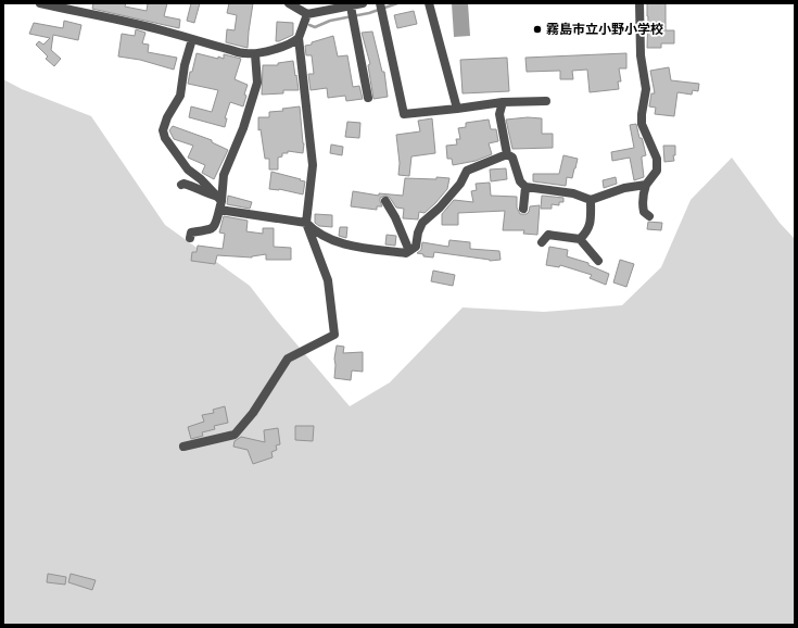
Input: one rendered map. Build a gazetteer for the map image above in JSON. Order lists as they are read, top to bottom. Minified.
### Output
{"places":["霧島市立小野小学校"]}
